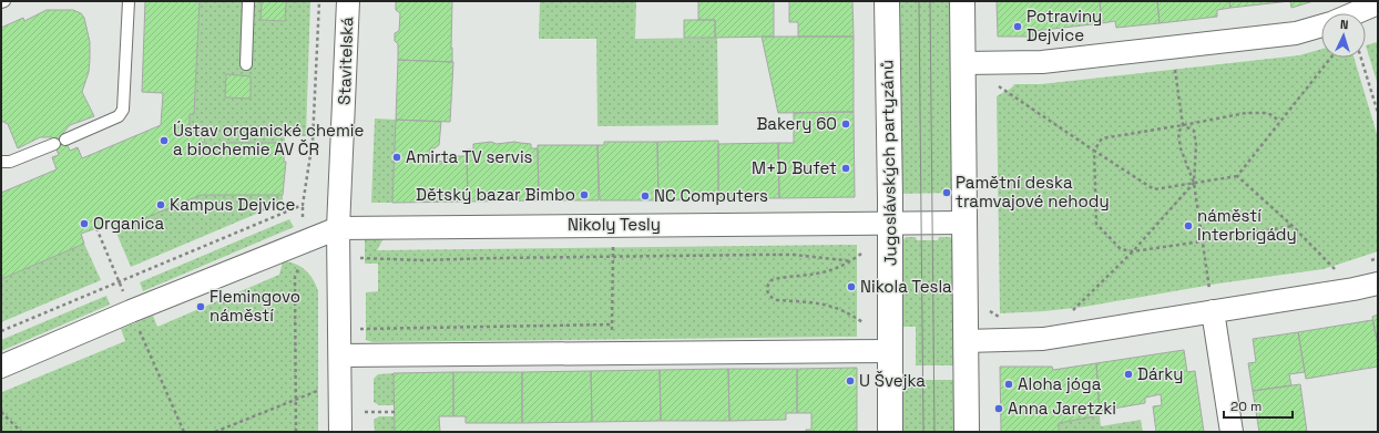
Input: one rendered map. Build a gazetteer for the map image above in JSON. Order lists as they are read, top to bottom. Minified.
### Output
{"streets":{"main road":["Jugoslávských partyzánů"],"street":["Stavitelská","Nikoly Tesly"]},"crossings":[["Stavitelská","Nikoly Tesly"],["Jugoslávských partyzánů","Nikoly Tesly"]],"places":["Potraviny Dejvice","Bakery 60","Ústav organické chemie a biochemie AV ČR","Amirta TV servis","M+D Bufet","Pamětní deska tramvajové nehody","Dětský bazar Bimbo","NC Computers","Kampus Dejvice","Organica","náměstí Interbrigády","Nikola Tesla","Flemingovo náměstí","Dárky","U Švejka","Aloha jóga","Anna Jaretzki"],"scale_bar":"20 m","north":"top"}
